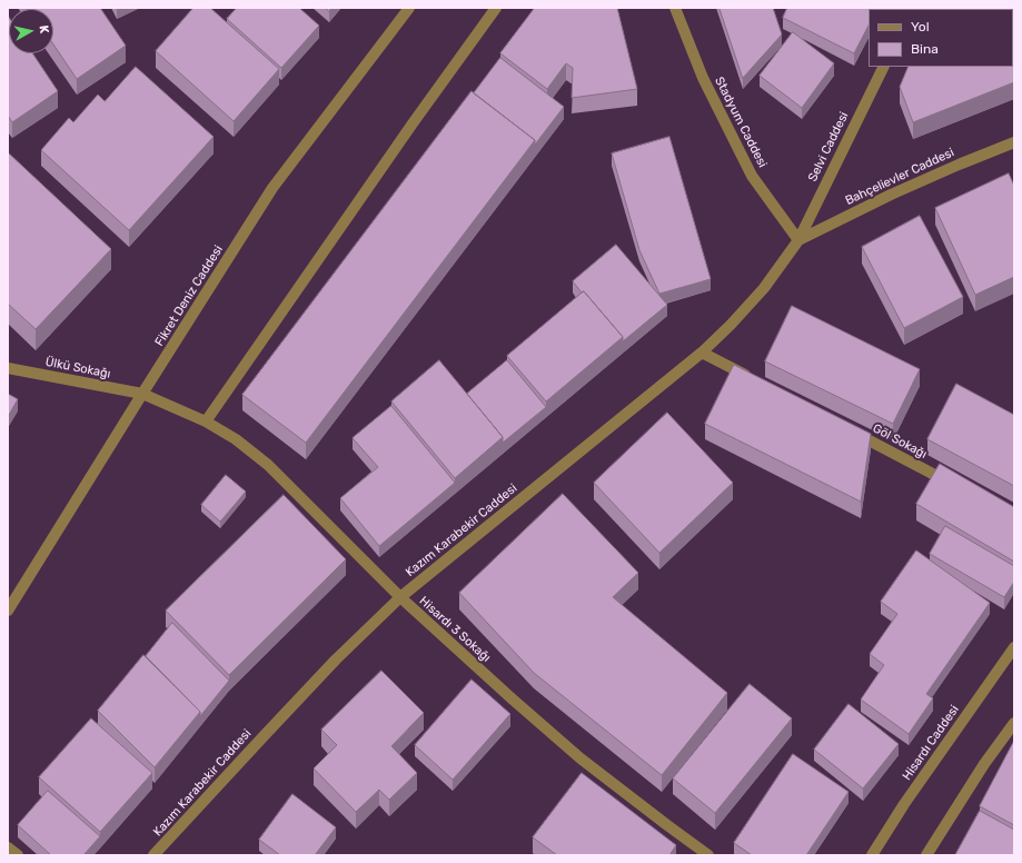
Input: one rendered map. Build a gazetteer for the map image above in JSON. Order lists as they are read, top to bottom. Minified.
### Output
{"streets":{"street":["Stadyum Caddesi","Selvi Caddesi","Bahçelievler Caddesi","Fikret Deniz Caddesi","Ülkü Sokağı","Göl Sokağı","Kazım Karabekir Caddesi","Hisardı 3 Sokağı","Hisardı Caddesi"]},"crossings":[["Stadyum Caddesi","Selvi Caddesi"],["Stadyum Caddesi","Bahçelievler Caddesi"],["Stadyum Caddesi","Kazım Karabekir Caddesi"],["Selvi Caddesi","Bahçelievler Caddesi"],["Selvi Caddesi","Kazım Karabekir Caddesi"],["Bahçelievler Caddesi","Kazım Karabekir Caddesi"],["Fikret Deniz Caddesi","Ülkü Sokağı"],["Fikret Deniz Caddesi","Hisardı 3 Sokağı"],["Ülkü Sokağı","Hisardı 3 Sokağı"],["Kazım Karabekir Caddesi","Hisardı 3 Sokağı"]],"legend":["Yol","Bina"],"north":"right"}
